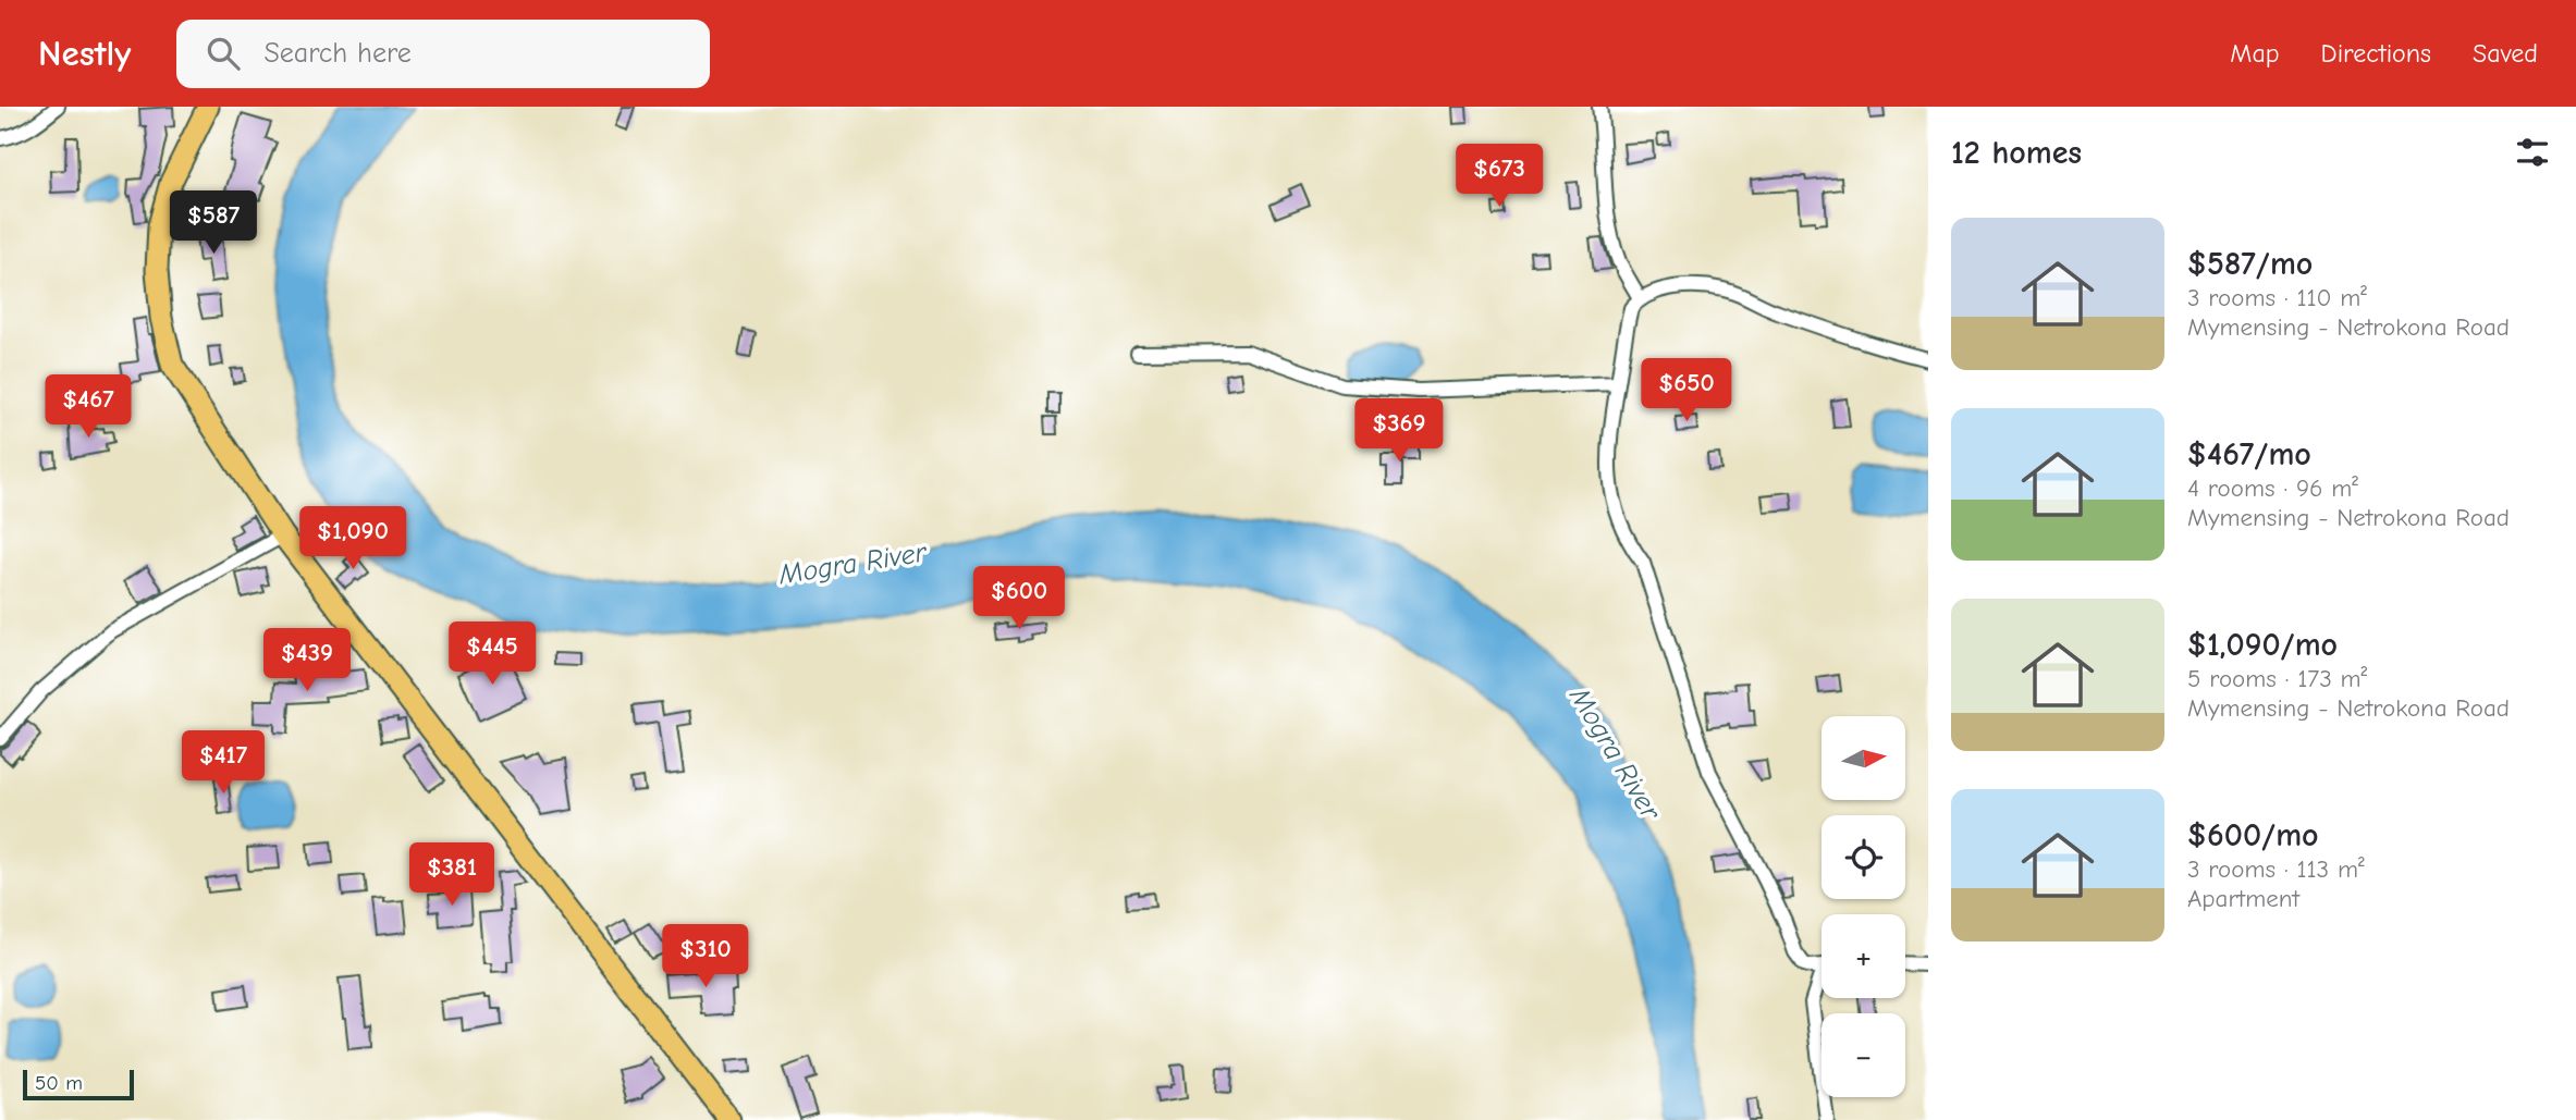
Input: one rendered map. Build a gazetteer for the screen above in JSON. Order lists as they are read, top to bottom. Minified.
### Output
{"water":["Mogra River"],"scale_bar":"50 m","north":"right","page":{"header":"Nestly","search":"Search here","nav":["Map","Directions","Saved"],"heading":"12 homes","price":["$673","$587","$650","$467","$369","$1,090","$600","$445","$439","$417","$381","$310"],"list":[{"name":"$587/mo","note":"3 rooms · 110 m² · Mymensing - Netrokona Road"},{"name":"$467/mo","note":"4 rooms · 96 m² · Mymensing - Netrokona Road"},{"name":"$1,090/mo","note":"5 rooms · 173 m² · Mymensing - Netrokona Road"},{"name":"$600/mo","note":"3 rooms · 113 m² · Apartment"}],"map_buttons":["+","−"],"scale":"50 m"}}
